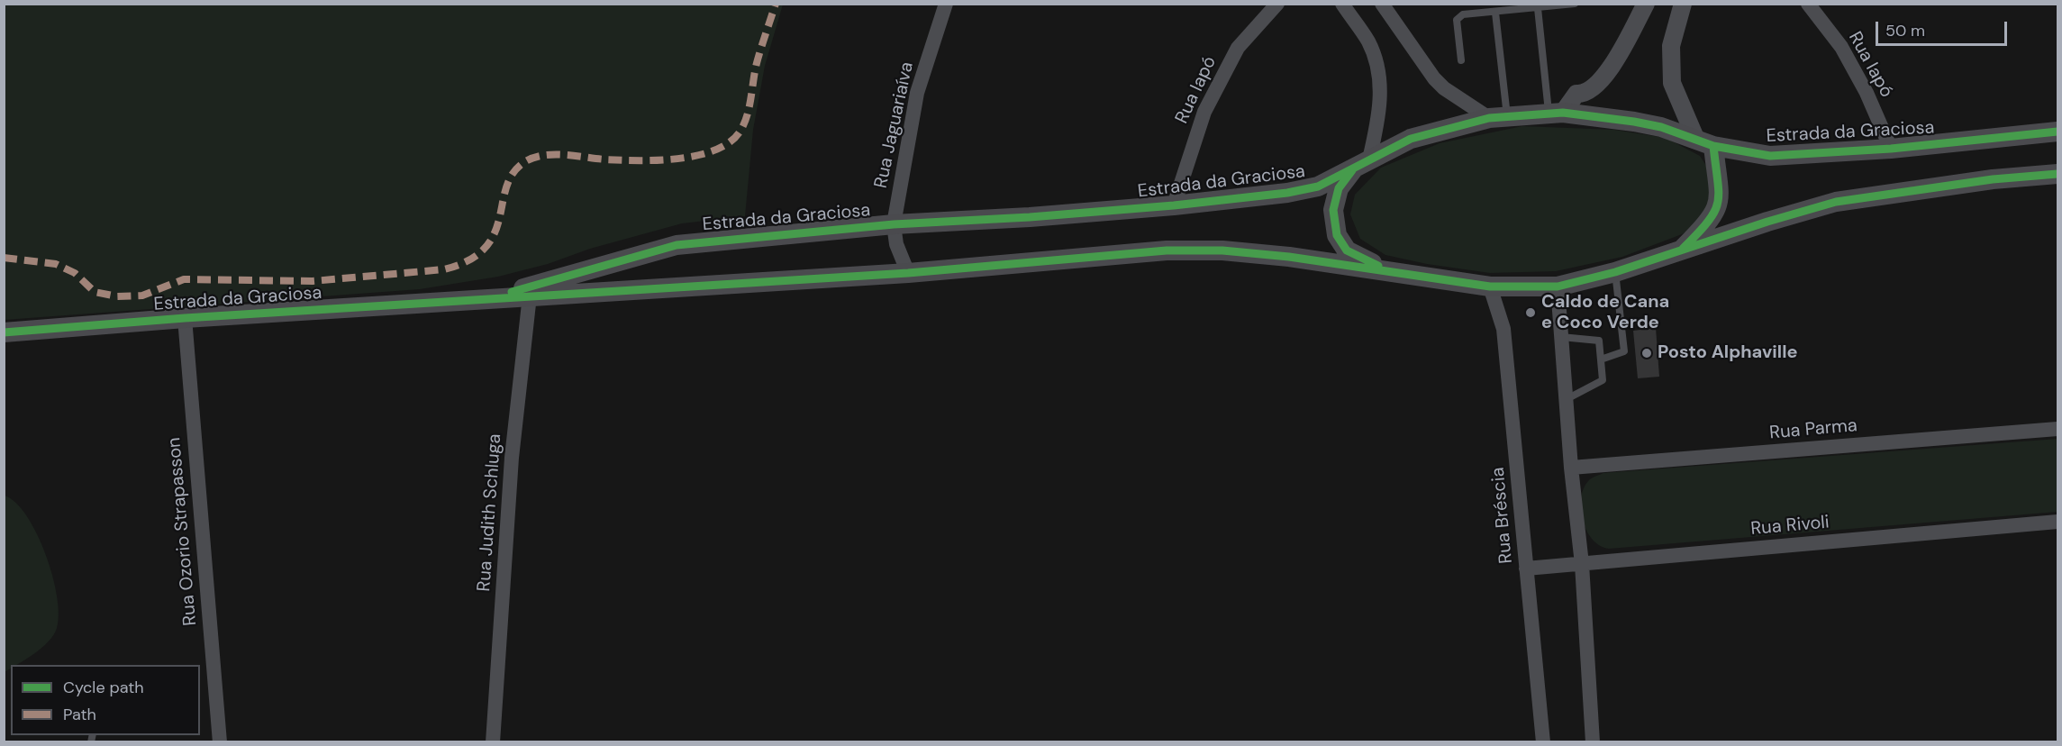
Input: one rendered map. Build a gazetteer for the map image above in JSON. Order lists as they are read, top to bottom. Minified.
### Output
{"streets":{"main road":["Estrada da Graciosa"],"street":["Rua Iapó","Rua Jaguariaíva","Rua Parma","Rua Judith Schluga","Rua Bréscia","Rua Rivoli","Rua Ozorio Strapasson"]},"crossings":[["Rua Iapó","Estrada da Graciosa"],["Rua Jaguariaíva","Estrada da Graciosa"],["Estrada da Graciosa","Rua Judith Schluga"],["Estrada da Graciosa","Rua Bréscia"],["Estrada da Graciosa","Rua Ozorio Strapasson"],["Rua Bréscia","Rua Rivoli"]],"places":["Caldo de Cana e Coco Verde","Posto Alphaville"],"legend":["Cycle path","Path"],"scale_bar":"50 m"}
